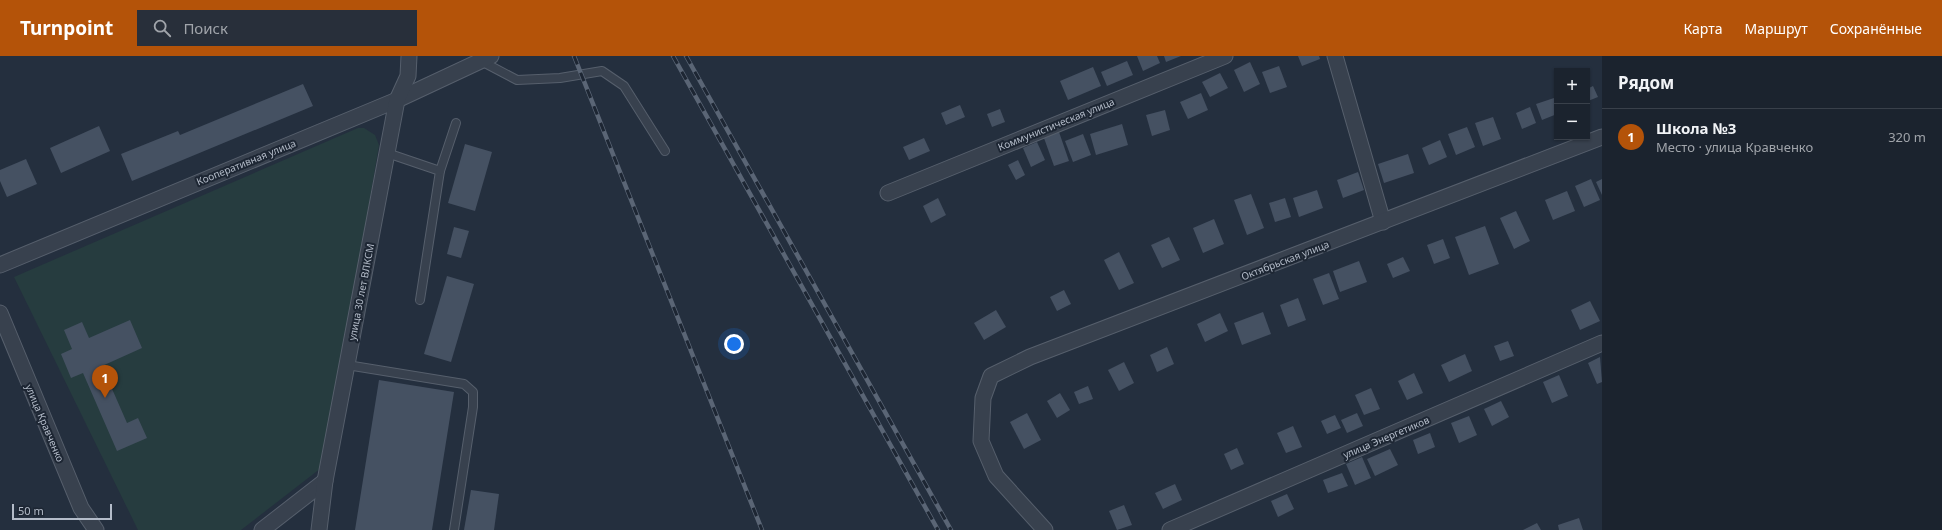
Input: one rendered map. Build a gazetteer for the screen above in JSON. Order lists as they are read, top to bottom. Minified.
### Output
{"streets":{"street":["Коммунистическая улица","Кооперативная улица","Октябрьская улица","улица 30 лет ВЛКСМ","улица Кравченко","улица Энергетиков"]},"crossings":[["Кооперативная улица","улица 30 лет ВЛКСМ"]],"scale_bar":"50 m","page":{"header":"Turnpoint","search":"Поиск","nav":["Карта","Маршрут","Сохранённые"],"heading":"Рядом","map_buttons":["+","−"],"list":[{"mark":"1","name":"Школа №3","note":"Место · улица Кравченко","value":"320 m"}],"pins":"1","scale":"50 m"}}
